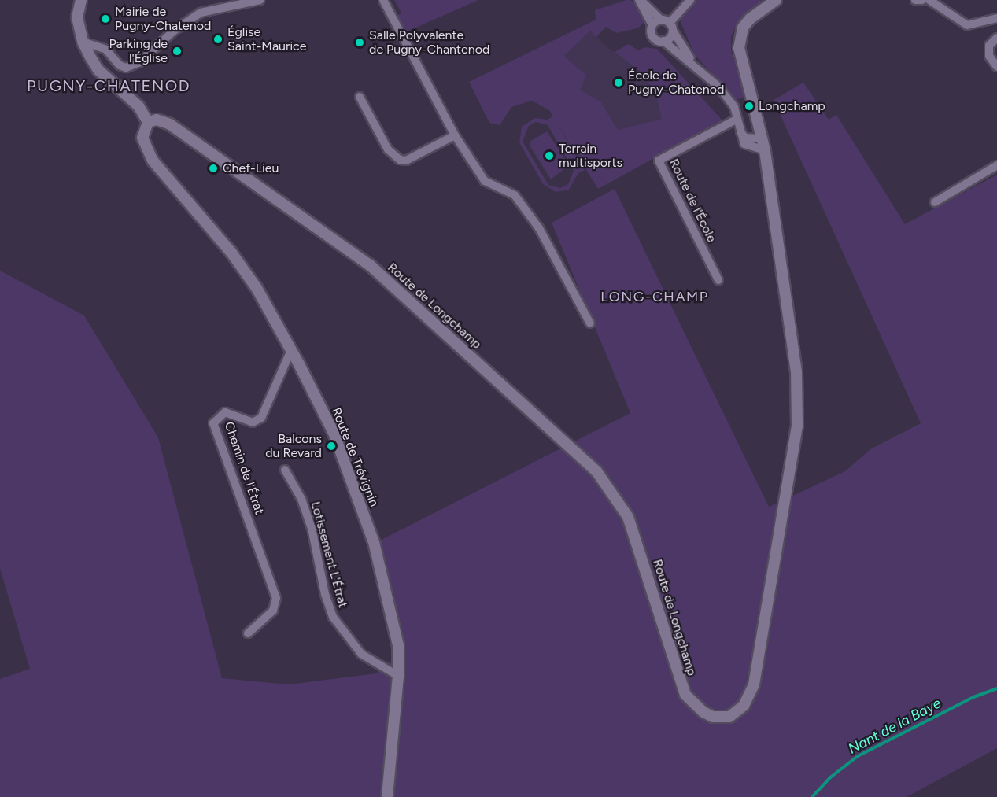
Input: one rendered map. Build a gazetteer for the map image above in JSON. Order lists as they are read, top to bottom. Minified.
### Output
{"streets":{"street":["Route de l'École","Route de Longchamp","Route de Trévignin","Chemin de l'Étrat","Lotissement L'Étrat"]},"crossings":[["Route de Longchamp","Route de Trévignin"],["Route de Trévignin","Chemin de l'Étrat"],["Route de Trévignin","Lotissement L'Étrat"]],"districts":["PUGNY-CHATENOD","LONG-CHAMP"],"water":["Nant de la Baye"],"places":["Mairie de Pugny-Chatenod","Église Saint-Maurice","Salle Polyvalente de Pugny-Chantenod","Parking de l'Église","École de Pugny-Chatenod","Longchamp","Terrain multisports","Chef-Lieu","Balcons du Revard"]}
